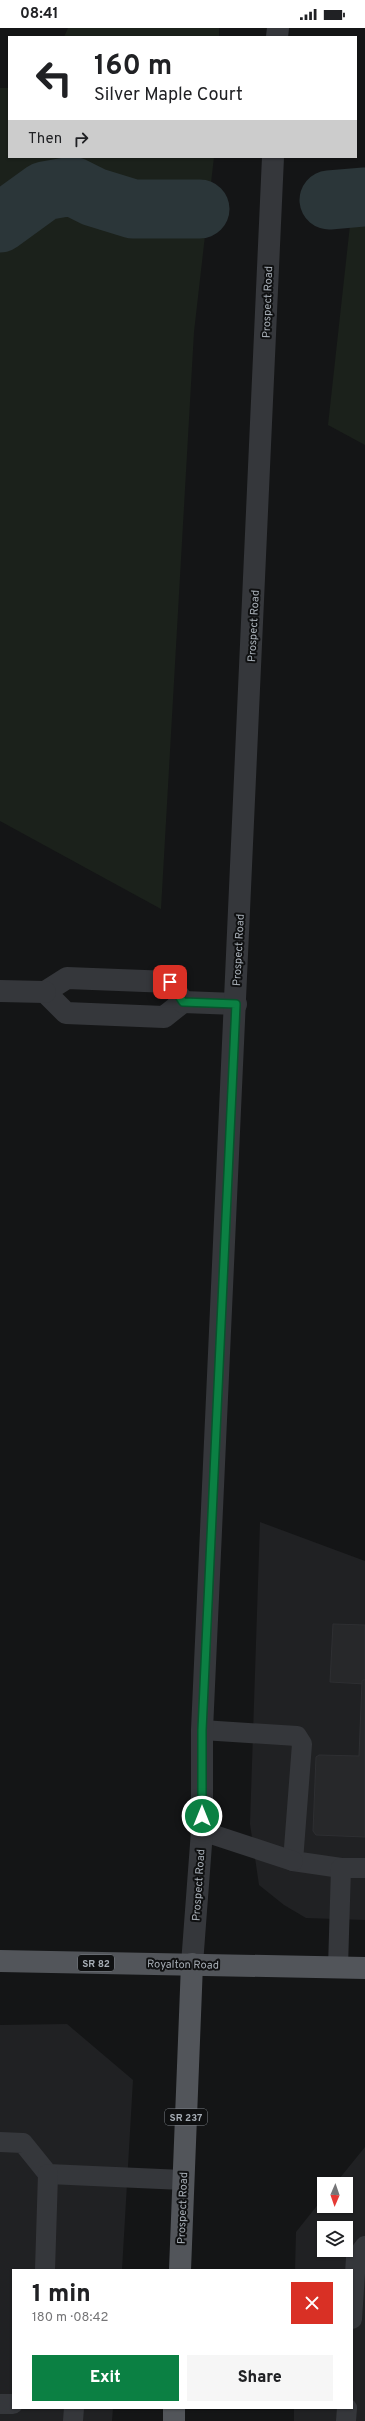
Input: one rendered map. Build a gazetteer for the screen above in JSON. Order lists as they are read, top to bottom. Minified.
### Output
{"streets":{"main road":["Prospect Road","SR 82","Royalton Road","SR 237"]},"crossings":[["Prospect Road","Royalton Road"]],"north":"bottom","page":{"status":"08:41","turn":["160 m","Silver Maple Court"],"then":"Then","heading":["1 min","180 m · 08:42"],"buttons":["Exit","Share"]}}
